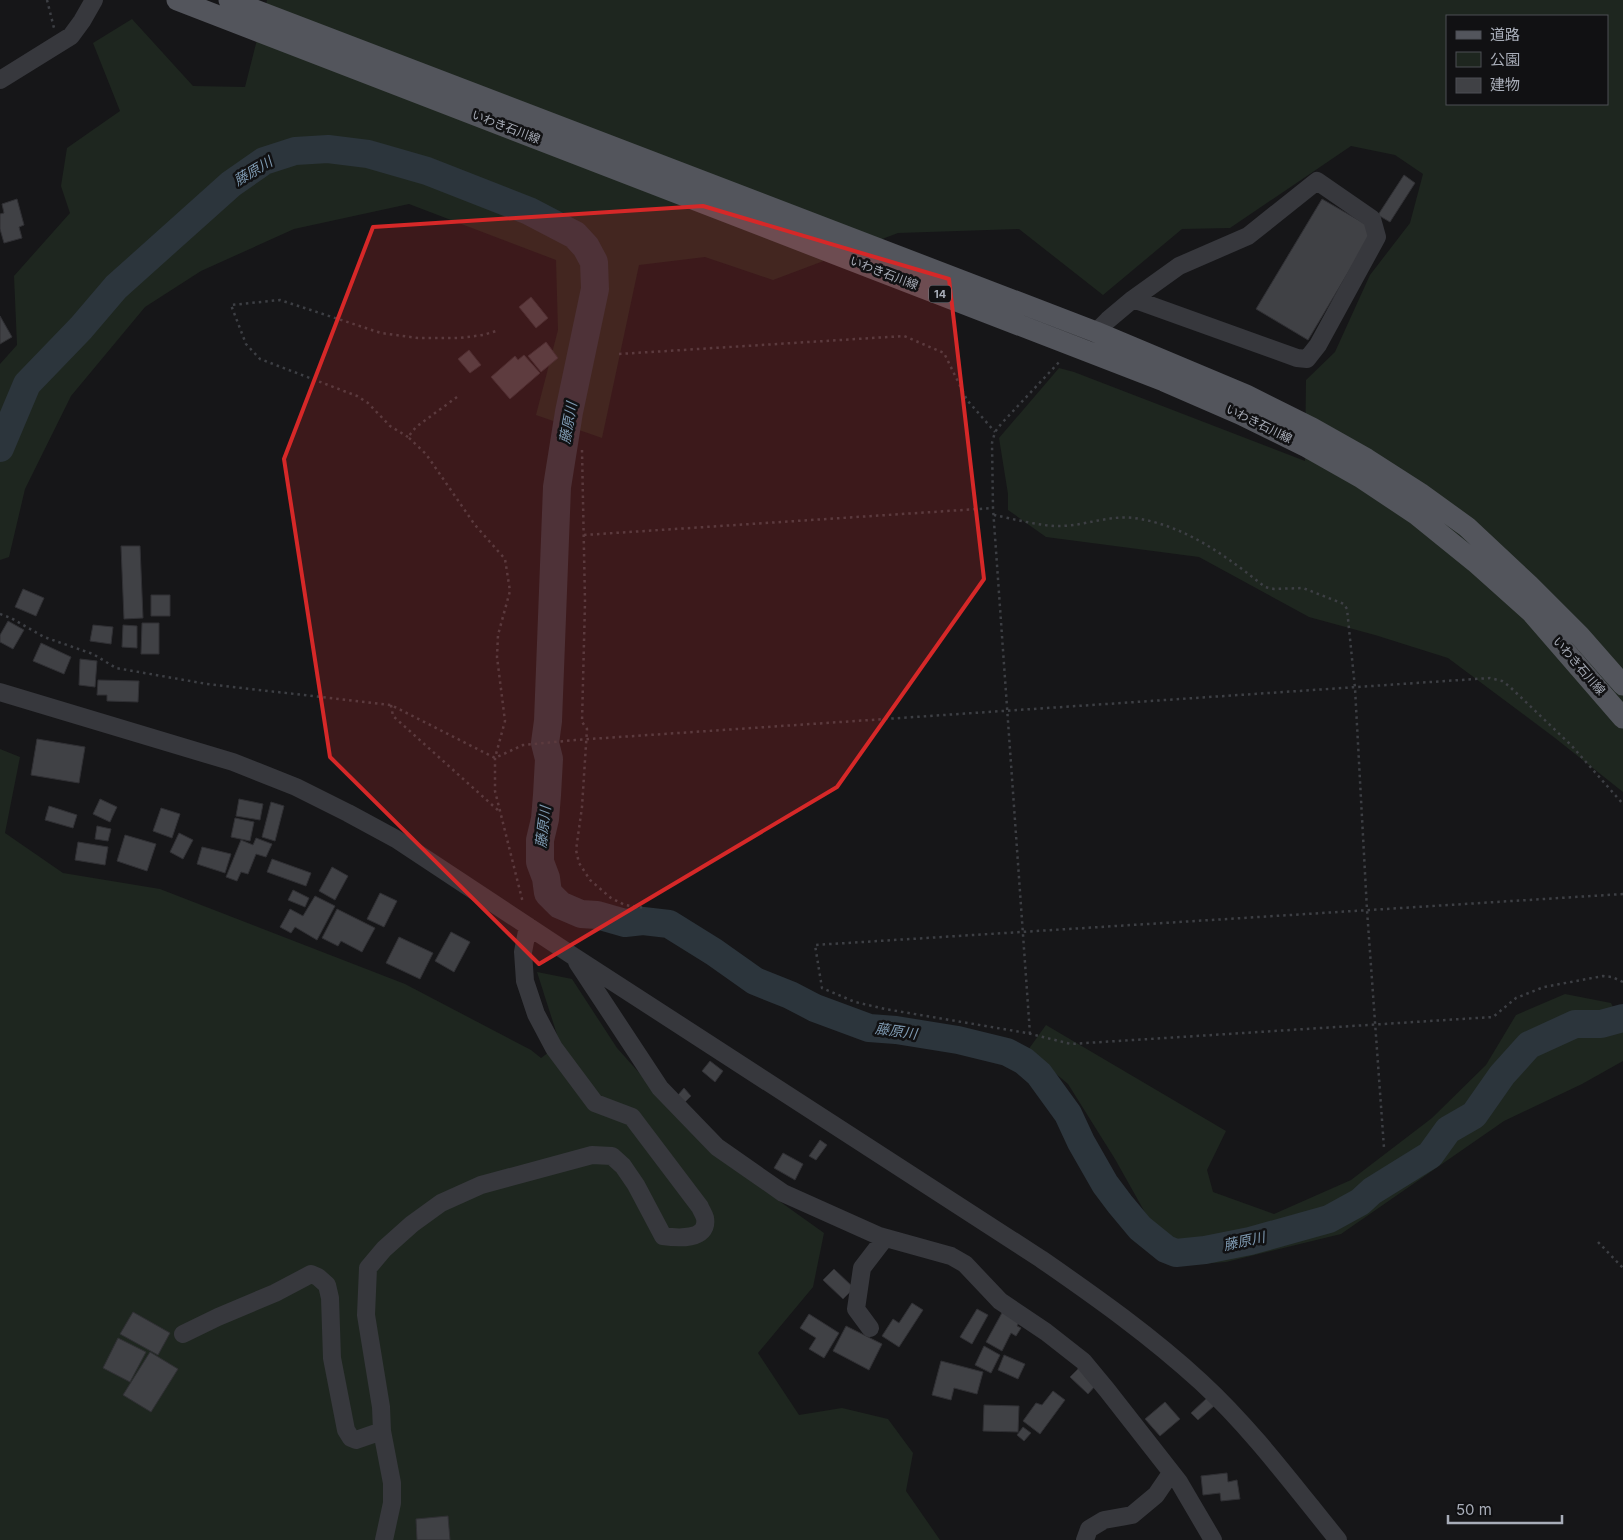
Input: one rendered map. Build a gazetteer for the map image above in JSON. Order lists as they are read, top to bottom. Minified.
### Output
{"streets":{"main road":["いわき石川線","14"]},"water":["藤原川"],"legend":["道路","公園","建物"],"scale_bar":"50 m"}
